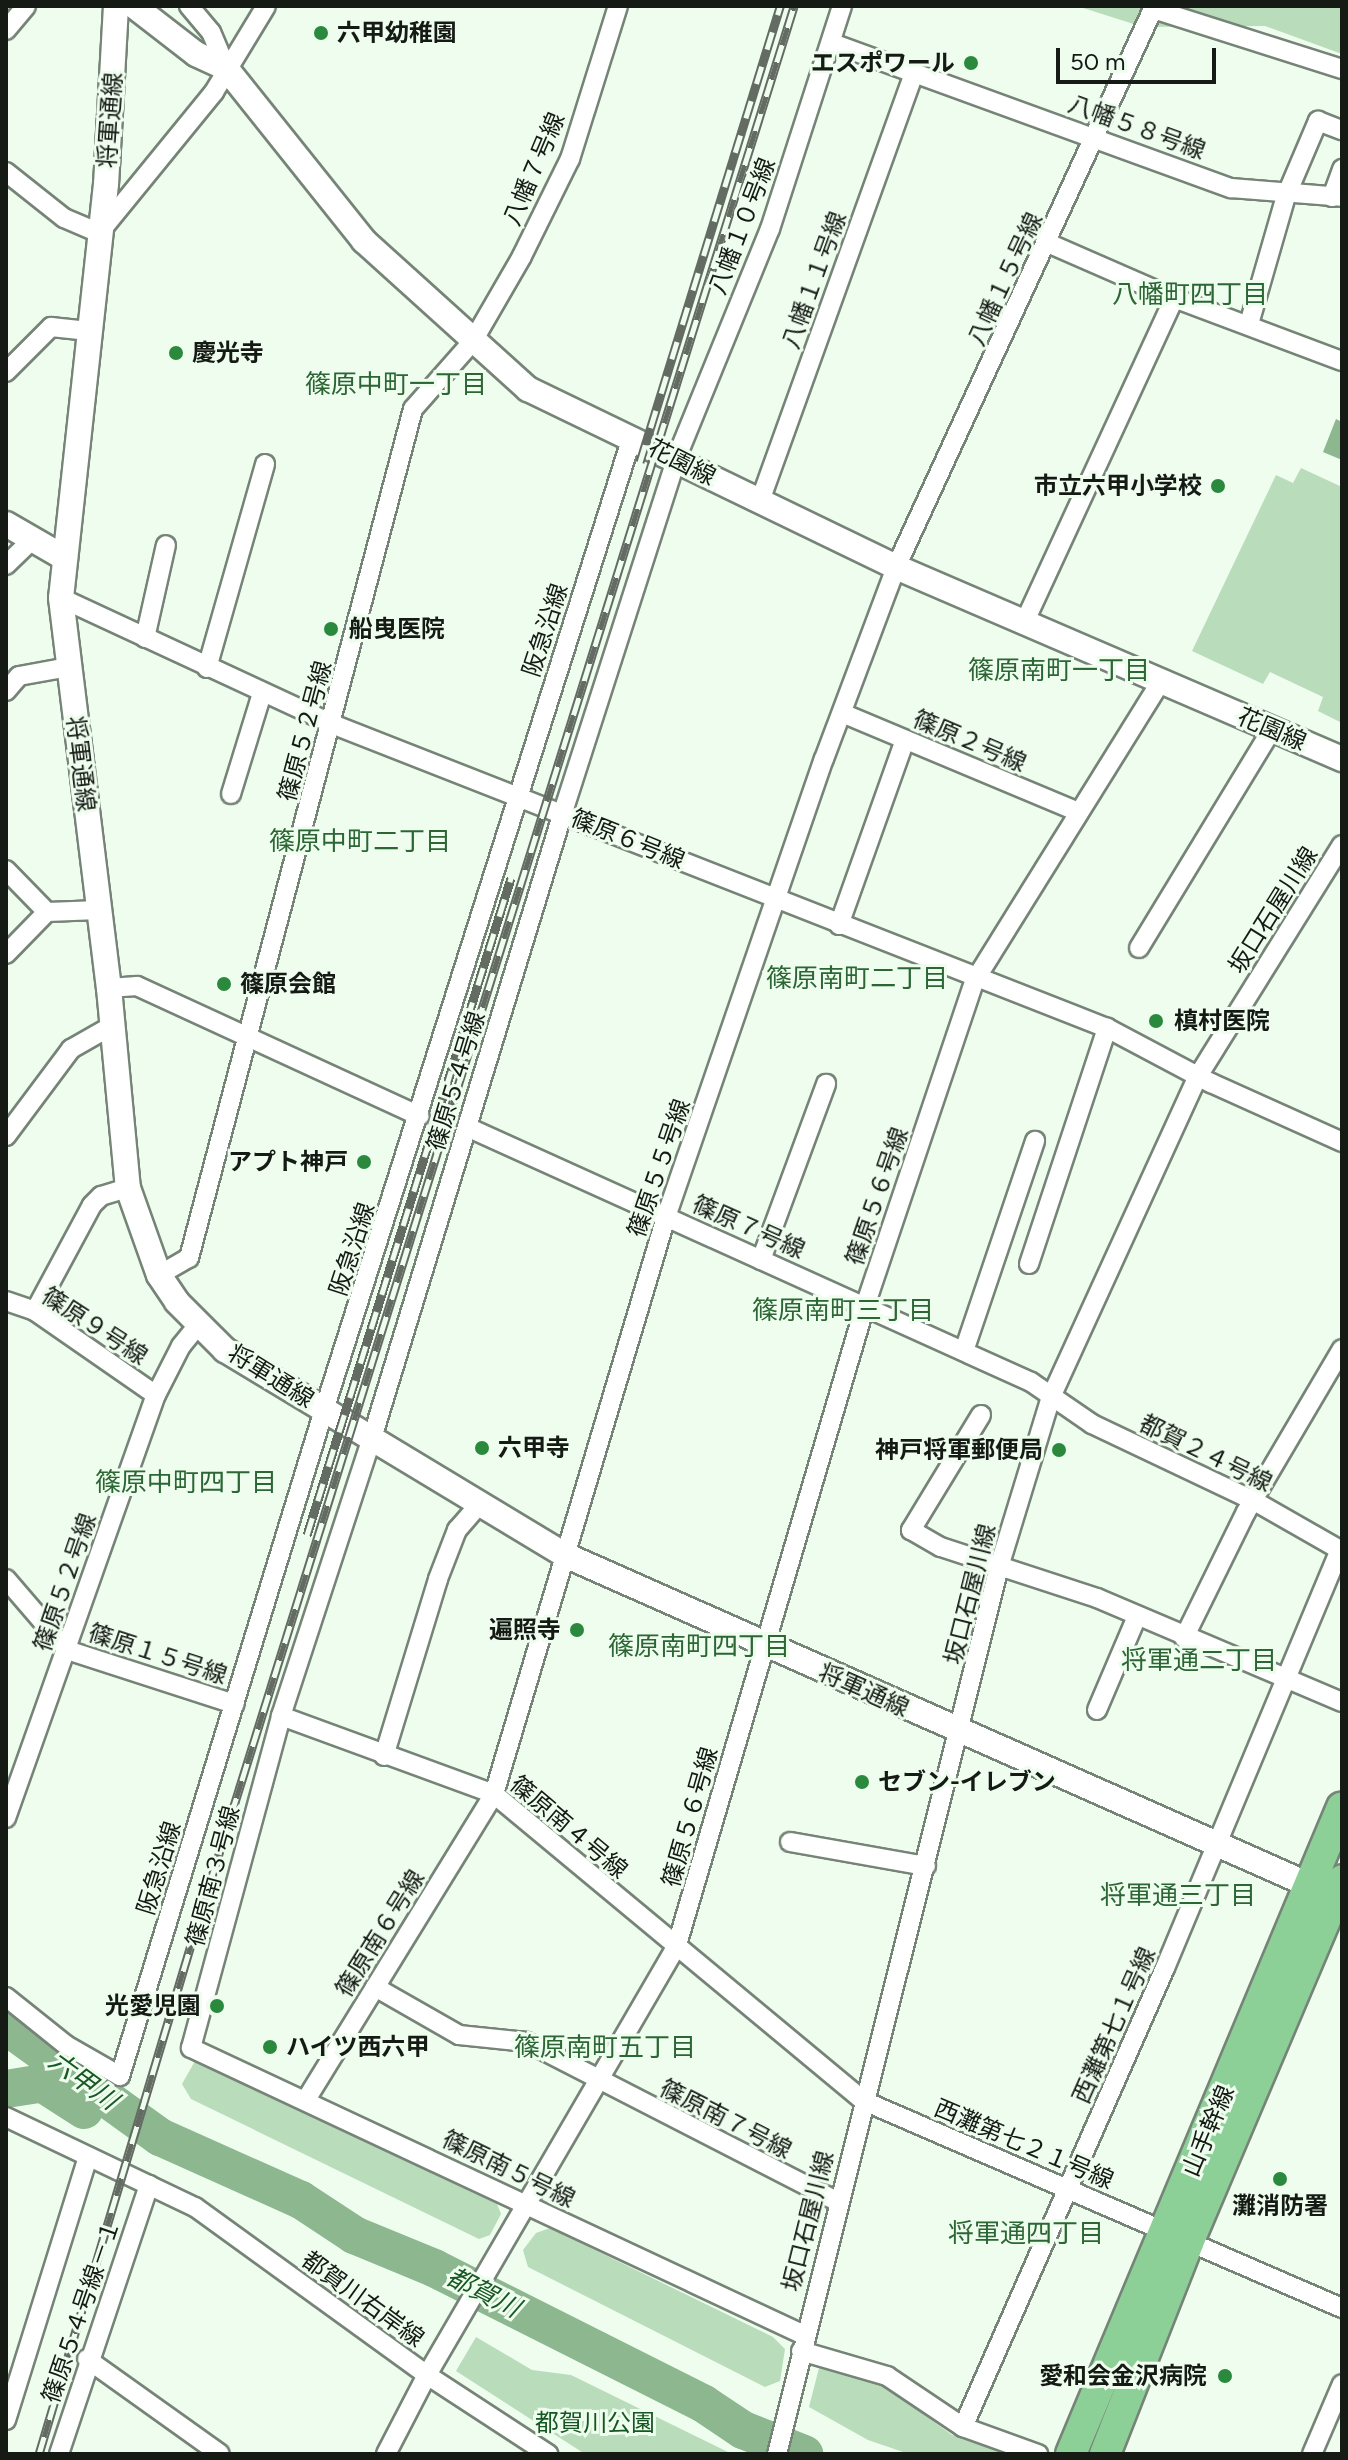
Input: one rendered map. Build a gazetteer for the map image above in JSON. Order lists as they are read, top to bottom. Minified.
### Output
{"streets":{"main road":["山手幹線"],"street":["将軍通線","八幡５８号線","八幡７号線","八幡１０号線","八幡１５号線","八幡１１号線","花園線","阪急沿線","篠原５２号線","篠原２号線","篠原６号線","坂口石屋川線","篠原５４号線","篠原５５号線","篠原５６号線","篠原７号線","篠原９号線","都賀２４号線","篠原１５号線","篠原南４号線","篠原南３号線","篠原南６号線","西灘第七１号線","篠原南７号線","西灘第七２１号線","篠原南５号線","都賀川右岸線","篠原５４号線－１"]},"crossings":[["将軍通線","阪急沿線"],["将軍通線","篠原５２号線"],["将軍通線","篠原６号線"],["将軍通線","坂口石屋川線"],["将軍通線","篠原５４号線"],["将軍通線","篠原５５号線"],["将軍通線","篠原５６号線"],["将軍通線","西灘第七１号線"],["将軍通線","山手幹線"],["八幡５８号線","八幡１０号線"],["八幡５８号線","八幡１５号線"],["八幡５８号線","八幡１１号線"],["八幡７号線","花園線"],["八幡７号線","篠原５２号線"],["八幡１０号線","花園線"],["八幡１０号線","篠原５４号線"],["八幡１５号線","花園線"],["八幡１５号線","篠原５５号線"],["八幡１１号線","花園線"],["花園線","阪急沿線"],["花園線","篠原５２号線"],["花園線","篠原５４号線"],["花園線","篠原５５号線"],["花園線","篠原５６号線"],["阪急沿線","篠原６号線"],["阪急沿線","篠原１５号線"],["篠原５２号線","篠原６号線"],["篠原５２号線","篠原９号線"],["篠原５２号線","篠原１５号線"],["篠原２号線","篠原５５号線"],["篠原２号線","篠原５６号線"],["篠原６号線","坂口石屋川線"],["篠原６号線","篠原５４号線"],["篠原６号線","篠原５５号線"],["篠原６号線","篠原５６号線"],["坂口石屋川線","篠原７号線"],["坂口石屋川線","都賀２４号線"],["坂口石屋川線","篠原南４号線"],["坂口石屋川線","篠原南７号線"],["坂口石屋川線","西灘第七２１号線"],["坂口石屋川線","篠原南５号線"],["篠原５４号線","篠原７号線"],["篠原５４号線","篠原南４号線"],["篠原５４号線","篠原南３号線"],["篠原５５号線","篠原７号線"],["篠原５５号線","篠原南４号線"],["篠原５５号線","篠原南６号線"],["篠原５６号線","篠原７号線"],["篠原５６号線","篠原南４号線"],["篠原５６号線","篠原南７号線"],["篠原５６号線","篠原南５号線"],["篠原５６号線","都賀川右岸線"],["篠原７号線","都賀２４号線"],["都賀２４号線","西灘第七１号線"],["篠原南４号線","篠原南３号線"],["篠原南４号線","篠原南６号線"],["篠原南４号線","西灘第七２１号線"],["篠原南３号線","篠原南５号線"],["篠原南６号線","篠原南７号線"],["篠原南６号線","篠原南５号線"],["西灘第七１号線","西灘第七２１号線"],["西灘第七１号線","篠原南５号線"],["山手幹線","西灘第七２１号線"],["都賀川右岸線","篠原５４号線－１"]],"districts":["八幡町四丁目","篠原中町一丁目","篠原南町一丁目","篠原中町二丁目","篠原南町二丁目","篠原南町三丁目","篠原中町四丁目","篠原南町四丁目","将軍通二丁目","将軍通三丁目","篠原南町五丁目","将軍通四丁目"],"water":["六甲川","都賀川"],"parks":["都賀川公園"],"places":["六甲幼稚園","エスポワール","慶光寺","市立六甲小学校","船曳医院","篠原会館","槙村医院","アプト神戸","六甲寺","神戸将軍郵便局","遍照寺","セブン-イレブン","光愛児園","ハイツ西六甲","灘消防署","愛和会金沢病院"],"scale_bar":"50 m"}
